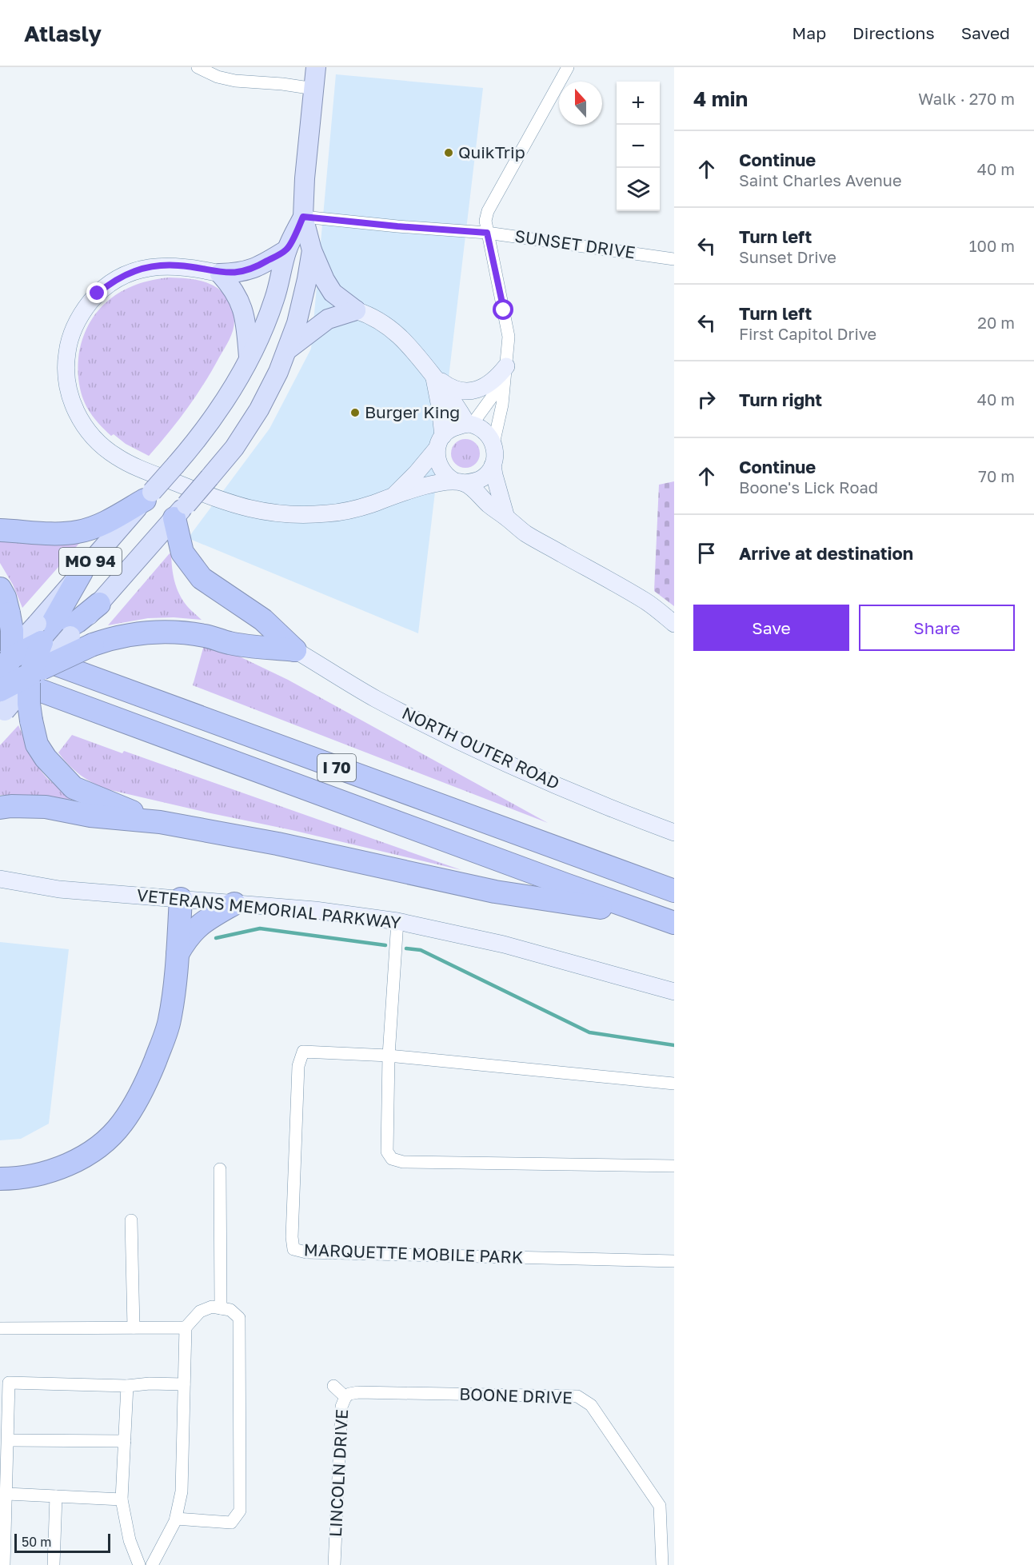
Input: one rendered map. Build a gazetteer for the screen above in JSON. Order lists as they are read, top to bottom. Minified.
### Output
{"streets":{"highway":["I 70"],"main road":["MO 94"],"street":["SUNSET DRIVE","NORTH OUTER ROAD","VETERANS MEMORIAL PARKWAY","MARQUETTE MOBILE PARK","BOONE DRIVE","LINCOLN DRIVE"]},"crossings":[["BOONE DRIVE","LINCOLN DRIVE"]],"places":["QuikTrip","Burger King"],"scale_bar":"50 m","north":"top","page":{"header":"Atlasly","nav":["Map","Directions","Saved"],"heading":["4 min","Walk · 270 m"],"map_buttons":["+","−"],"list":[["Continue","Saint Charles Avenue","40 m"],["Turn left","Sunset Drive","100 m"],["Turn left","First Capitol Drive","20 m"],["Turn right","40 m"],["Continue","Boone's Lick Road","70 m"],"Arrive at destination"],"buttons":["Save","Share"],"scale":"50 m"}}
